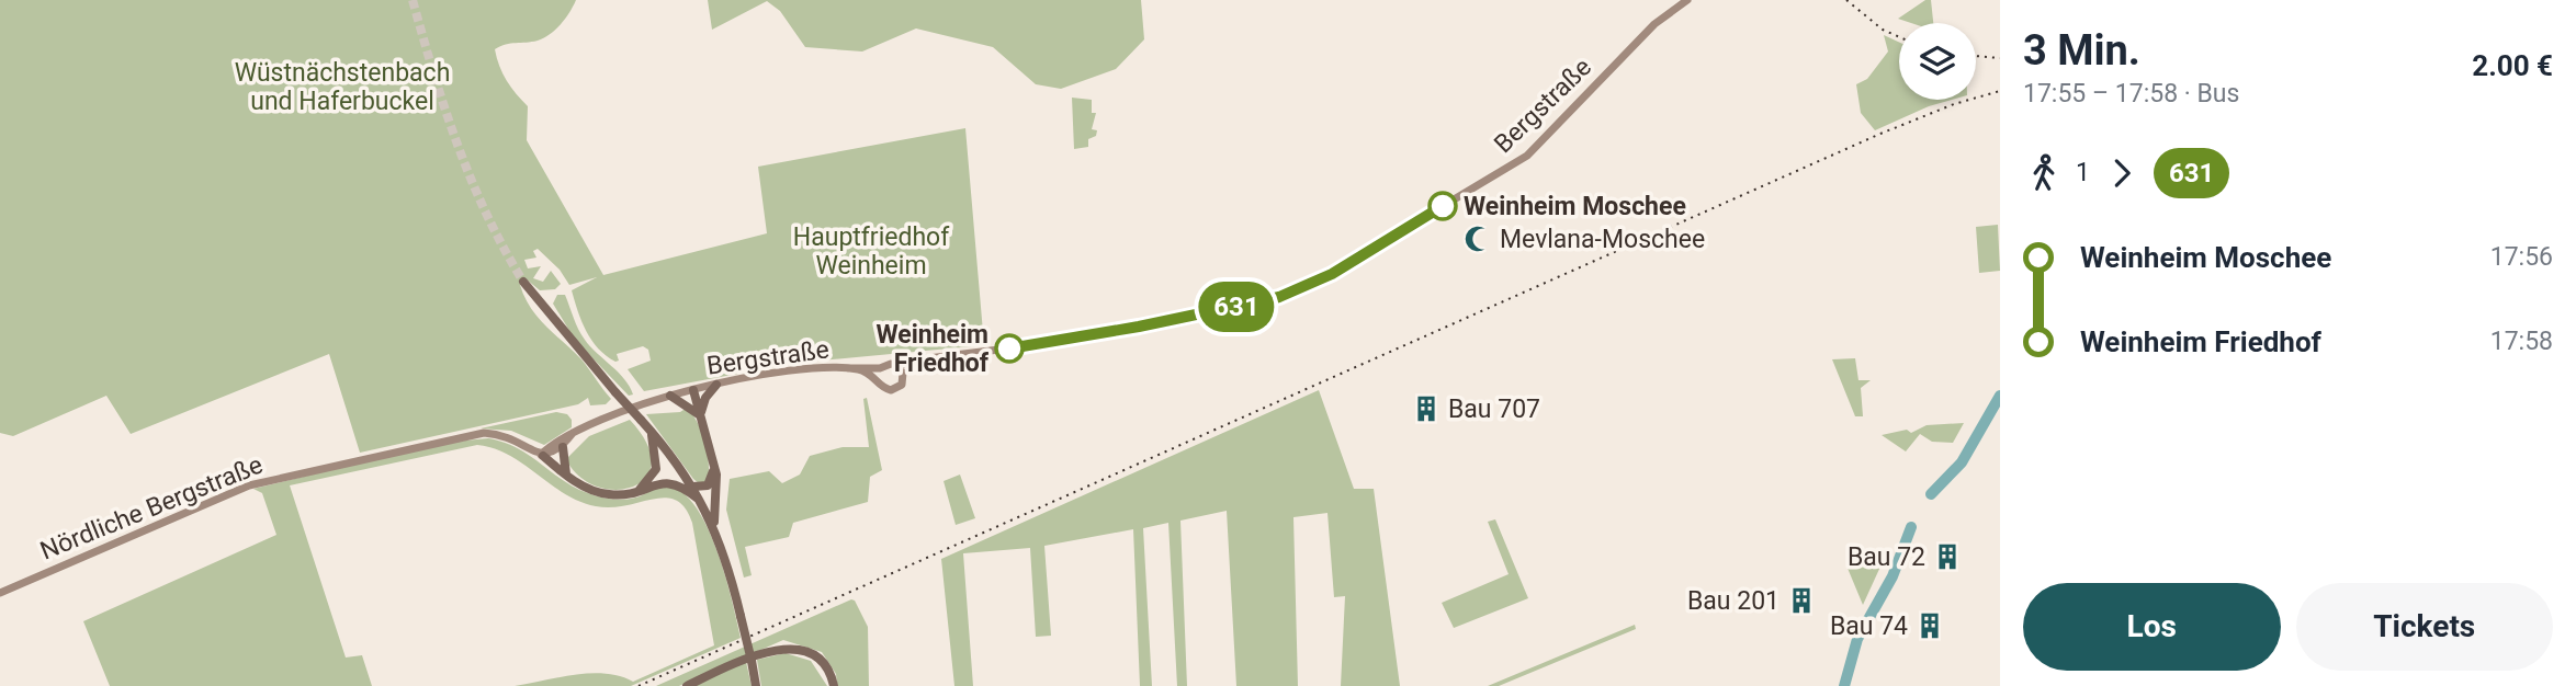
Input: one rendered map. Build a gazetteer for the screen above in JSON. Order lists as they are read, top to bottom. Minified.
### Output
{"streets":{"main road":["Bergstraße","Nördliche Bergstraße"]},"crossings":[["Bergstraße","Nördliche Bergstraße"]],"parks":["Wüstnächstenbach und Haferbuckel","Hauptfriedhof Weinheim"],"places":{"other":["Weinheim Moschee","Weinheim Friedhof"],"mosque":["Mevlana-Moschee"],"building":["Bau 707","Bau 72","Bau 201","Bau 74"]},"lines":["bus line 631"],"page":{"on_map":"631","heading":["3 Min.","17:55 – 17:58 · Bus","2.00 €"],"legs":["1","631"],"list":[{"name":"Weinheim Moschee","value":"17:56"},{"name":"Weinheim Friedhof","value":"17:58"}],"buttons":["Los","Tickets"]}}
